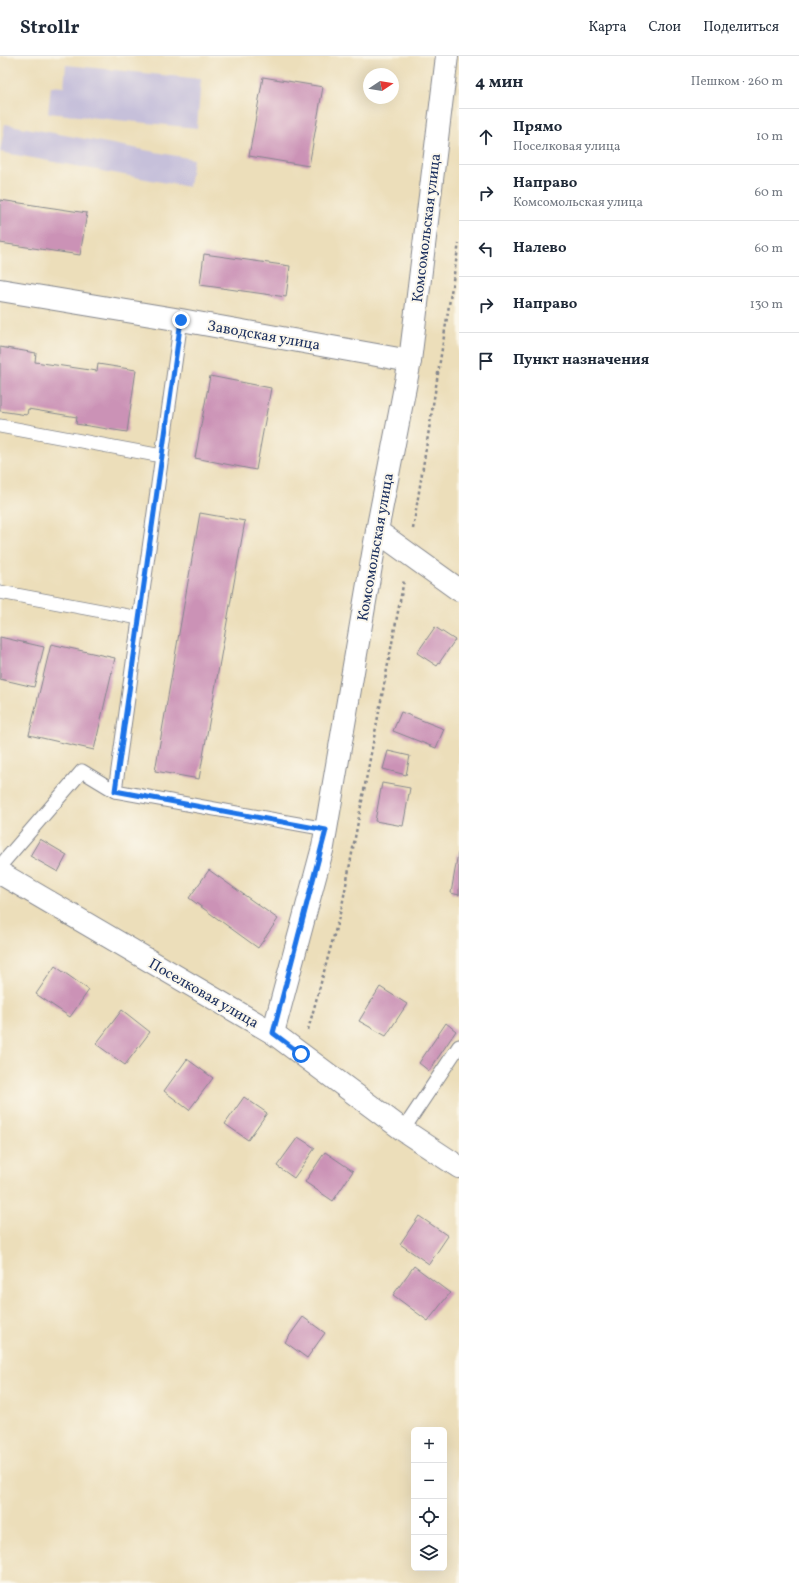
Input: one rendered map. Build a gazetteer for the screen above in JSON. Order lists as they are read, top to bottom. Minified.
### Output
{"streets":{"street":["Комсомольская улица","Заводская улица","Поселковая улица"]},"crossings":[["Комсомольская улица","Заводская улица"],["Комсомольская улица","Поселковая улица"]],"north":"right","page":{"header":"Strollr","nav":["Карта","Слои","Поделиться"],"heading":["4 мин","Пешком · 260 m"],"list":[["Прямо","Поселковая улица","10 m"],["Направо","Комсомольская улица","60 m"],["Налево","60 m"],["Направо","130 m"],"Пункт назначения"],"map_buttons":["+","−"]}}
